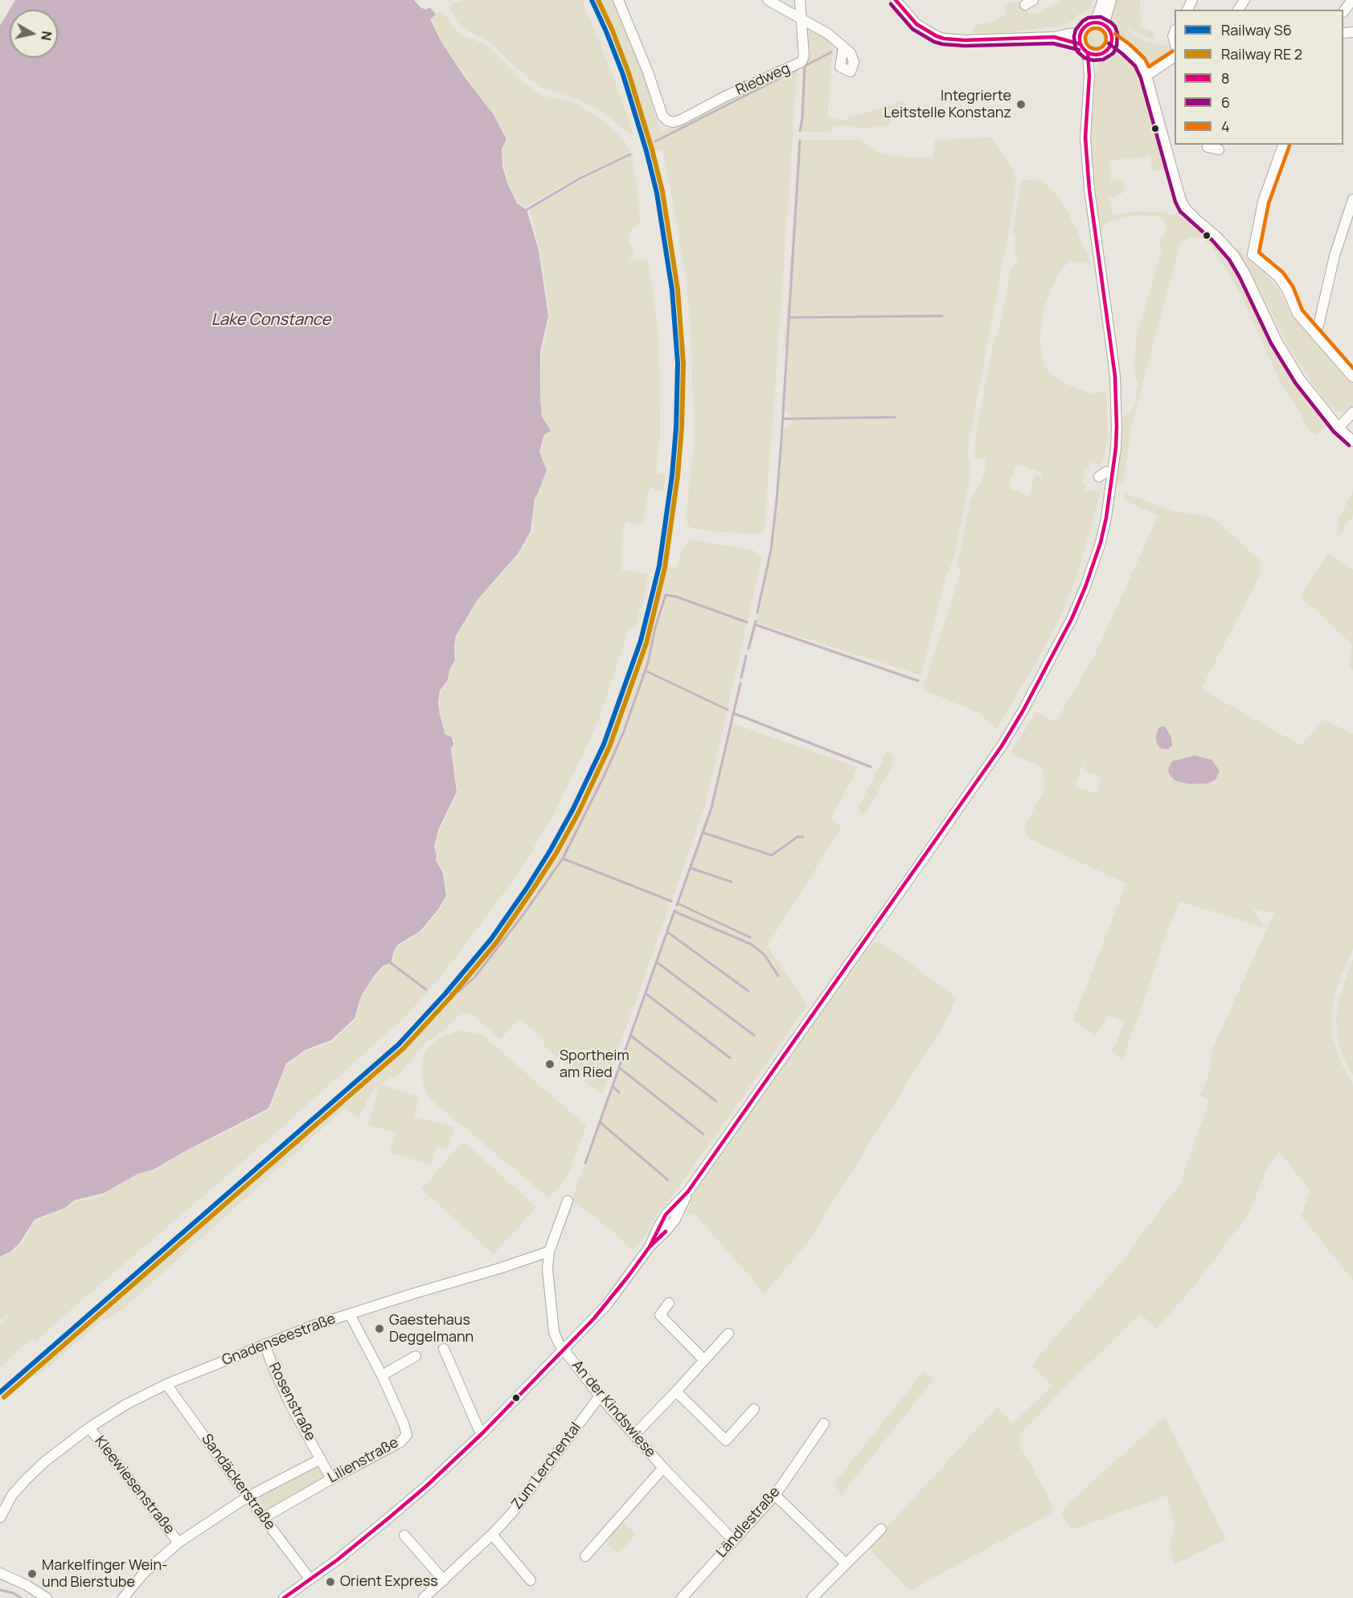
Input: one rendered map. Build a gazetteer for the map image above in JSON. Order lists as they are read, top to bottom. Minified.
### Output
{"streets":{"street":["Riedweg","Gnadenseestraße","Rosenstraße","An der Kindswiese","Lilienstraße","Zum Lerchental","Sandäckerstraße","Kleewiesenstraße","Ländlestraße"]},"crossings":[["Gnadenseestraße","Rosenstraße"],["Gnadenseestraße","An der Kindswiese"],["Gnadenseestraße","Lilienstraße"],["Gnadenseestraße","Sandäckerstraße"],["Gnadenseestraße","Kleewiesenstraße"],["Rosenstraße","Lilienstraße"],["Rosenstraße","Sandäckerstraße"],["Rosenstraße","Kleewiesenstraße"],["An der Kindswiese","Zum Lerchental"],["An der Kindswiese","Ländlestraße"],["Lilienstraße","Sandäckerstraße"]],"water":["Lake Constance"],"places":["Integrierte Leitstelle Konstanz","Sportheim am Ried","Gaestehaus Deggelmann","Markelfinger Wein- und Bierstube","Orient Express"],"lines":["rail line S6","transit line 8","transit line 6","transit line 4"],"legend":["Railway S6","Railway RE 2","8","6","4"],"north":"right"}
